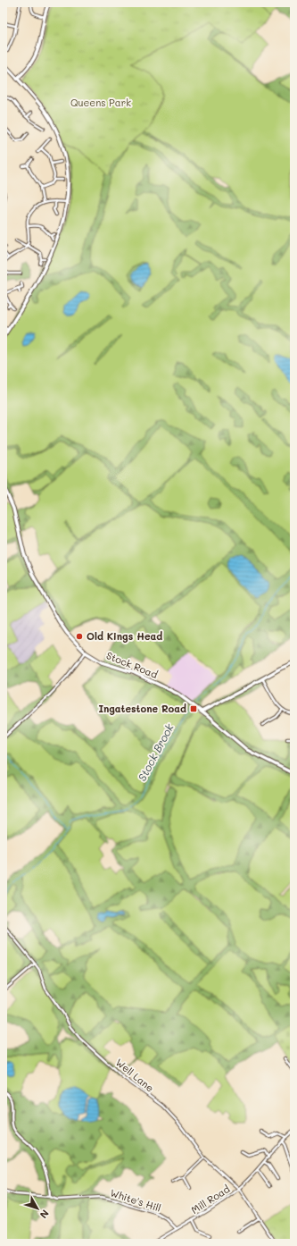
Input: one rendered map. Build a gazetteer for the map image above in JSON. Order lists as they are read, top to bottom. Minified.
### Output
{"streets":{"street":["Stock Road","Well Lane","Mill Road","White's Hill"]},"crossings":[["Well Lane","Mill Road"],["Mill Road","White's Hill"]],"water":["Stock Brook"],"parks":["Queens Park"],"places":{"other":["Old Kings Head"],"transit":["Ingatestone Road"]},"north":"bottom right"}
